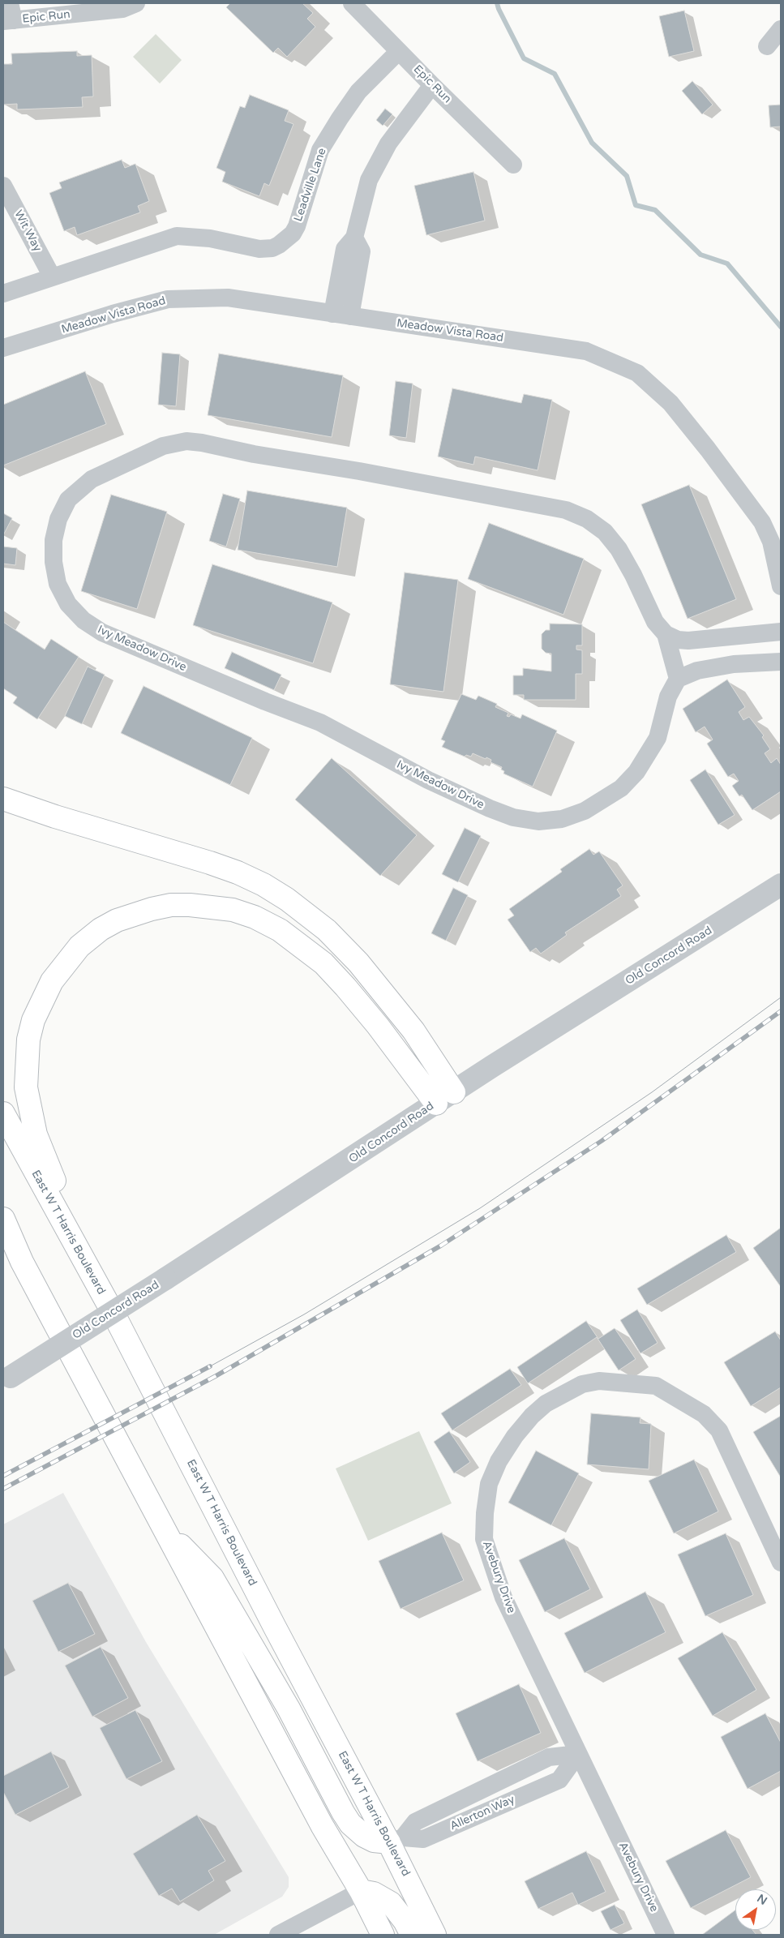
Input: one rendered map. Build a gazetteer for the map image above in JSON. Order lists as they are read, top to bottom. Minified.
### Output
{"streets":{"main road":["East W T Harris Boulevard"],"street":["Epic Run","Leadville Lane","Wit Way","Meadow Vista Road","Ivy Meadow Drive","Old Concord Road","Avebury Drive","Allerton Way"]},"crossings":[["Epic Run","Leadville Lane"],["Leadville Lane","Wit Way"],["East W T Harris Boulevard","Allerton Way"],["Avebury Drive","Allerton Way"]],"north":"top right"}
